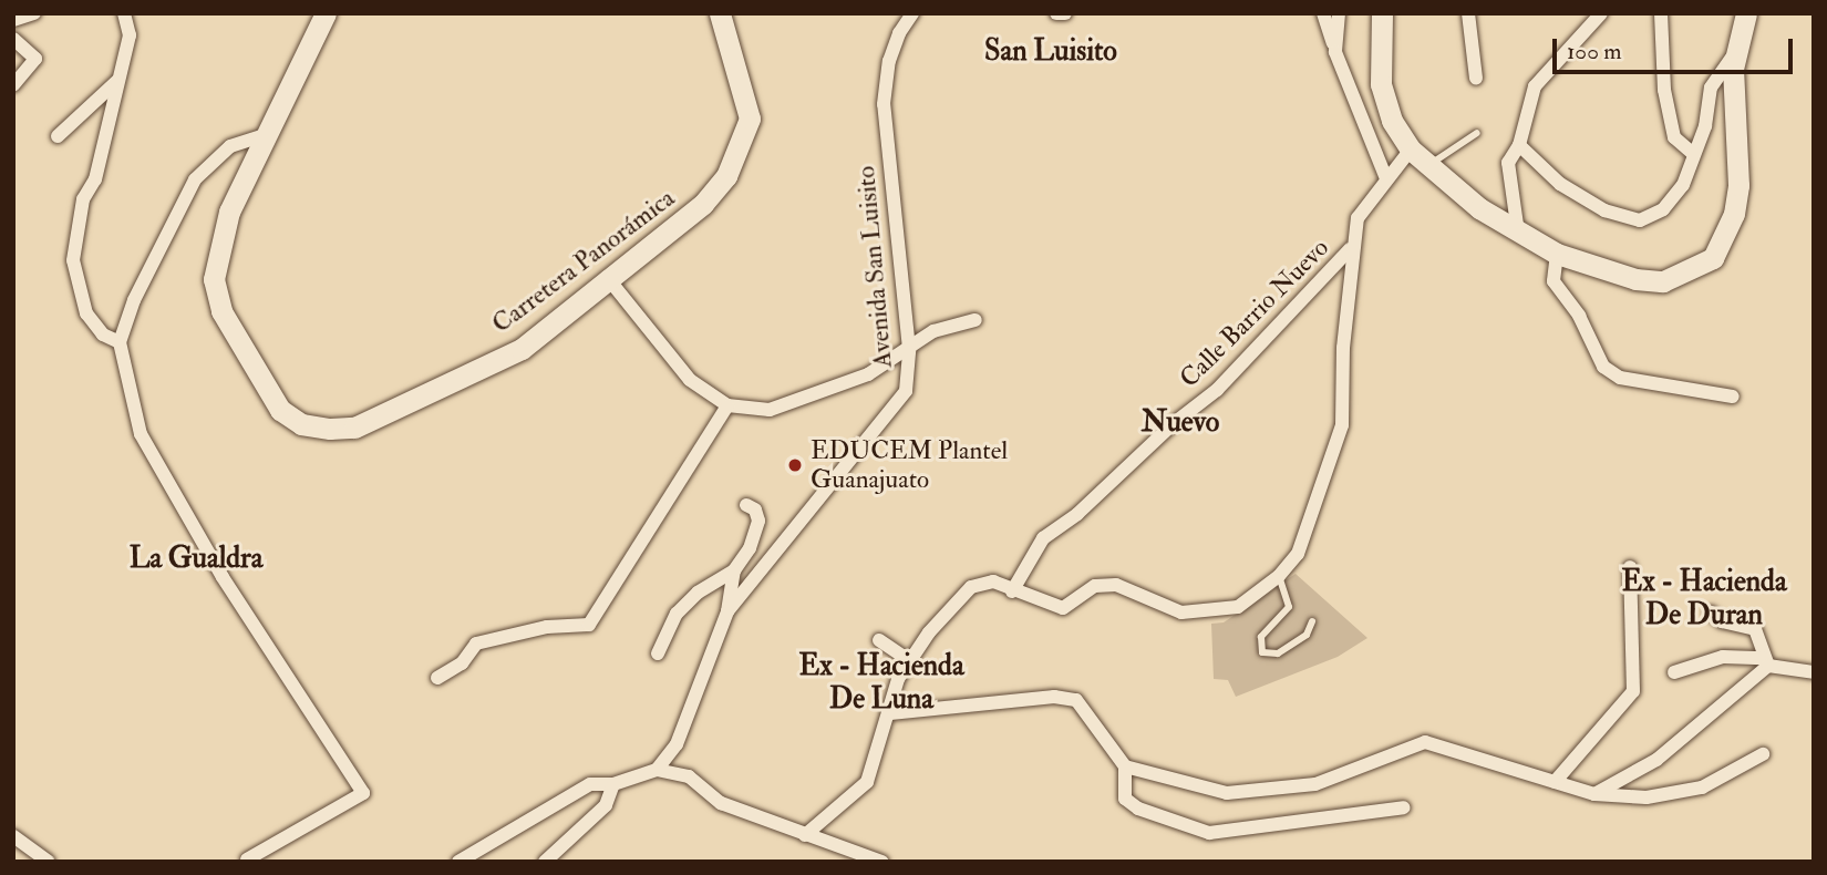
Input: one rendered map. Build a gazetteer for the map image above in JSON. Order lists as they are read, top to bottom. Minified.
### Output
{"streets":{"street":["Carretera Panorámica","Avenida San Luisito","Calle Barrio Nuevo"]},"districts":["San Luisito","Nuevo","La Gualdra","Ex - Hacienda De Duran","Ex - Hacienda De Luna"],"places":["EDUCEM Plantel Guanajuato"],"scale_bar":"100 m"}
